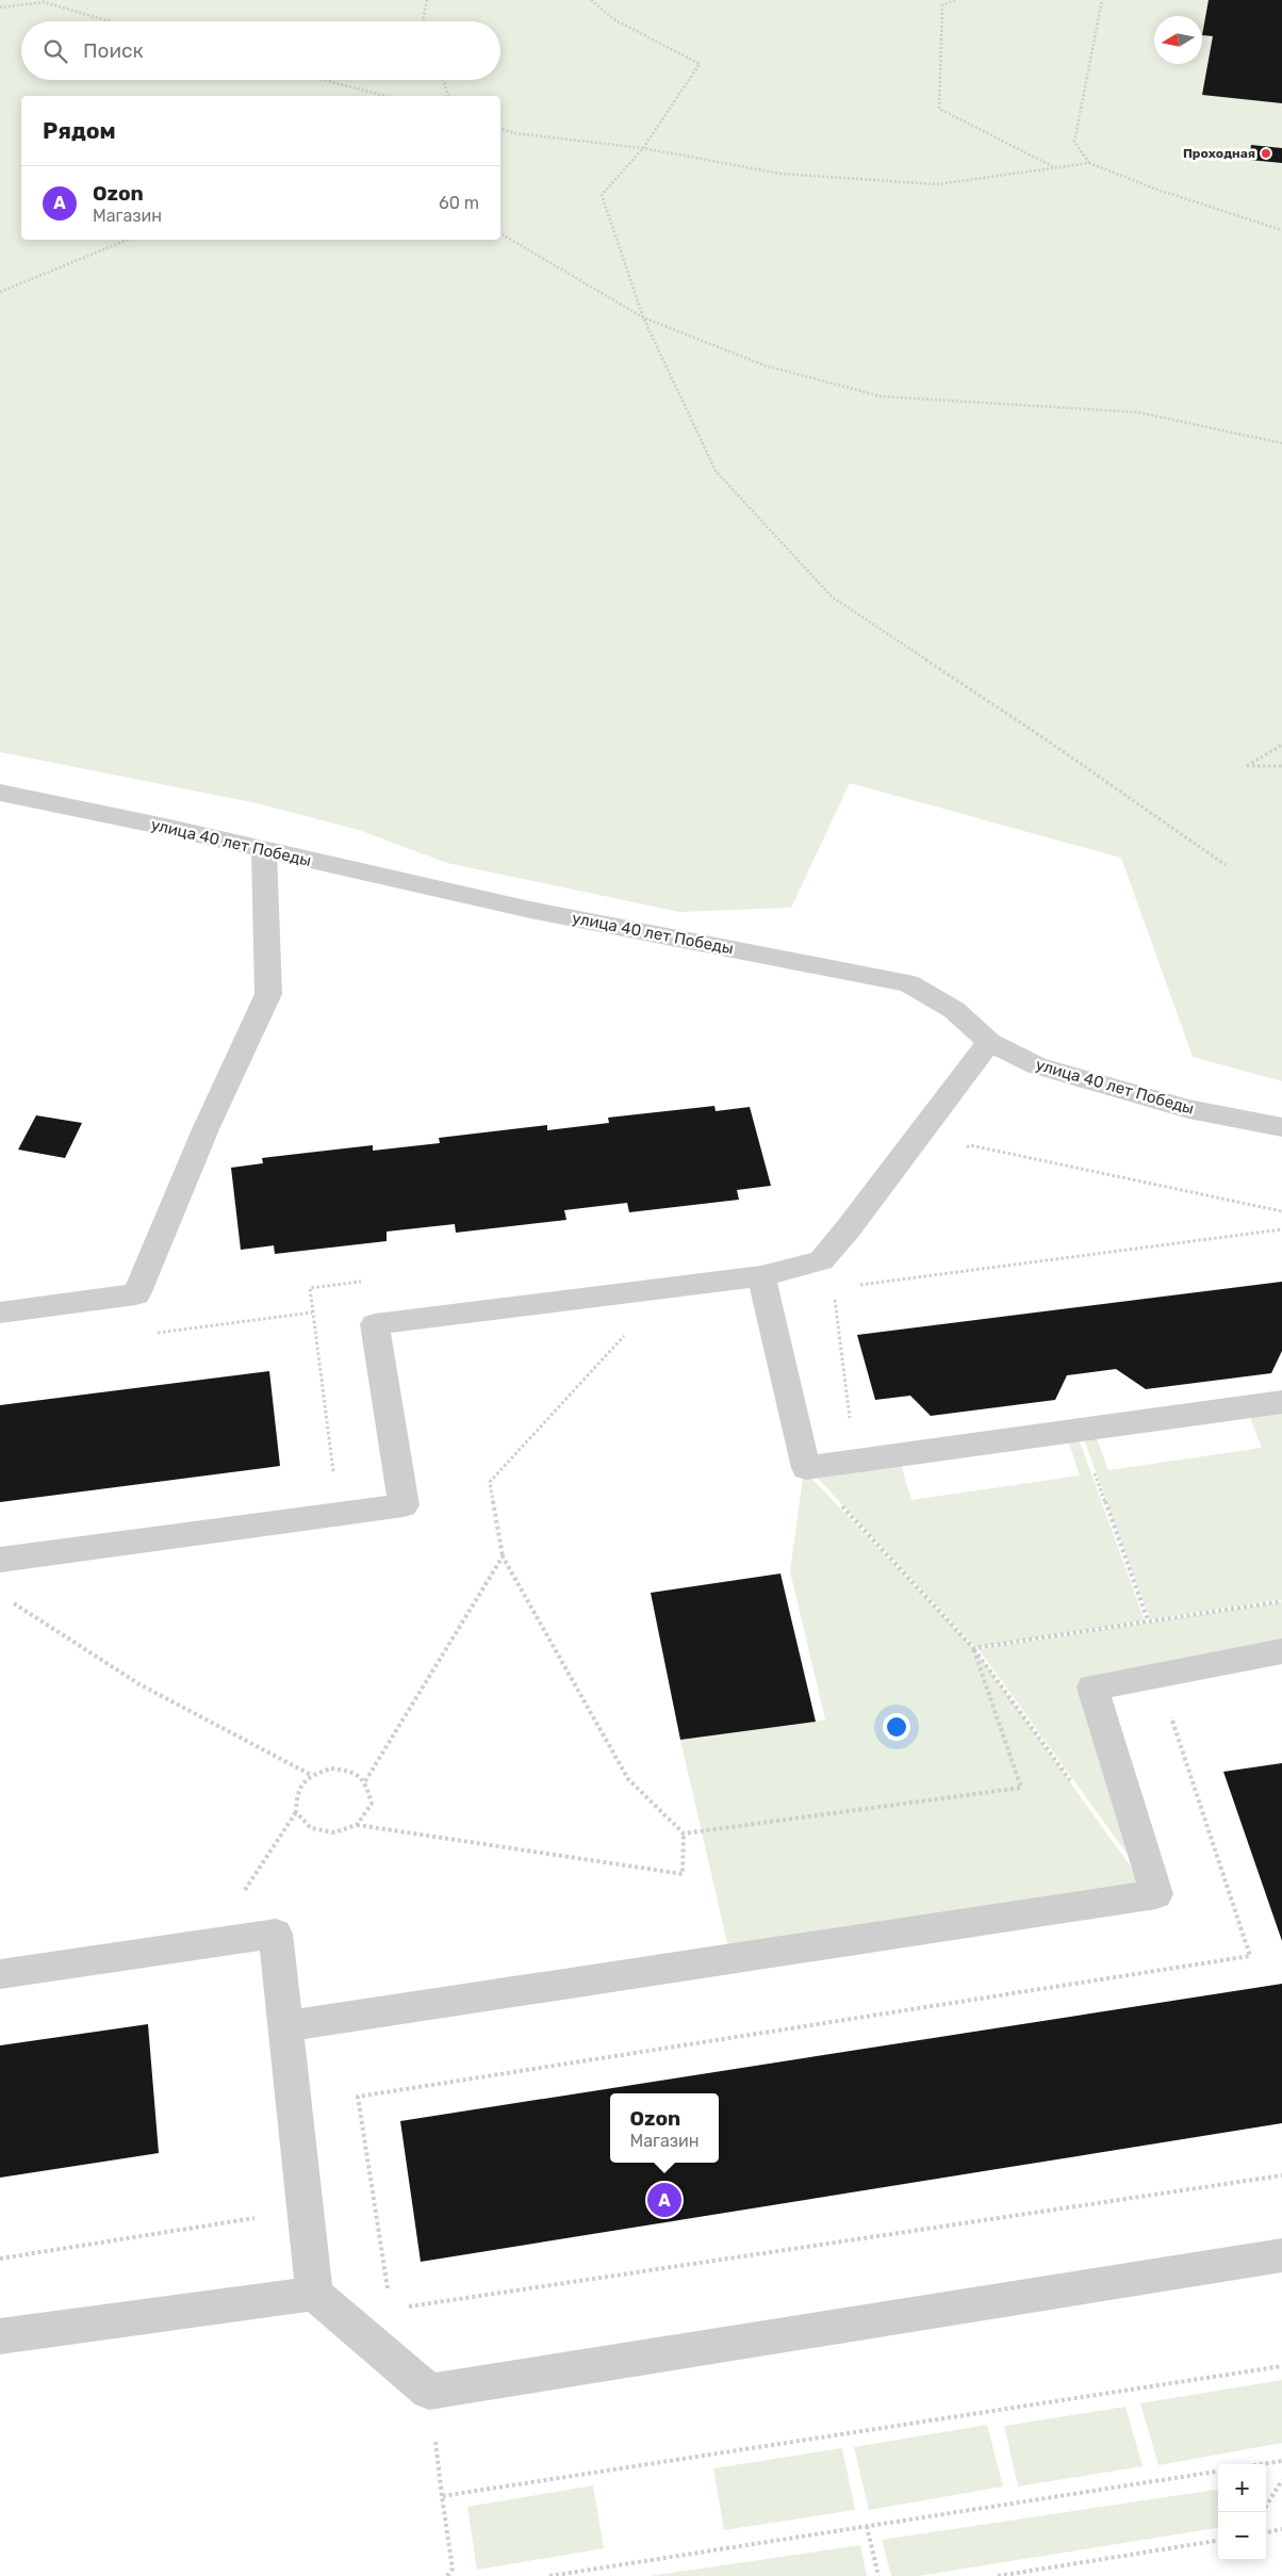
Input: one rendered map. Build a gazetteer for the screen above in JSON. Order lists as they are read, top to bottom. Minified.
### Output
{"streets":{"street":["улица 40 лет Победы"]},"places":["Проходная"],"north":"left","page":{"search":"Поиск","heading":"Рядом","list":[{"mark":"A","name":"Ozon","note":"Магазин","value":"60 m"}],"popup":["Ozon","Магазин"],"pins":"A","map_buttons":["+","−"]}}
